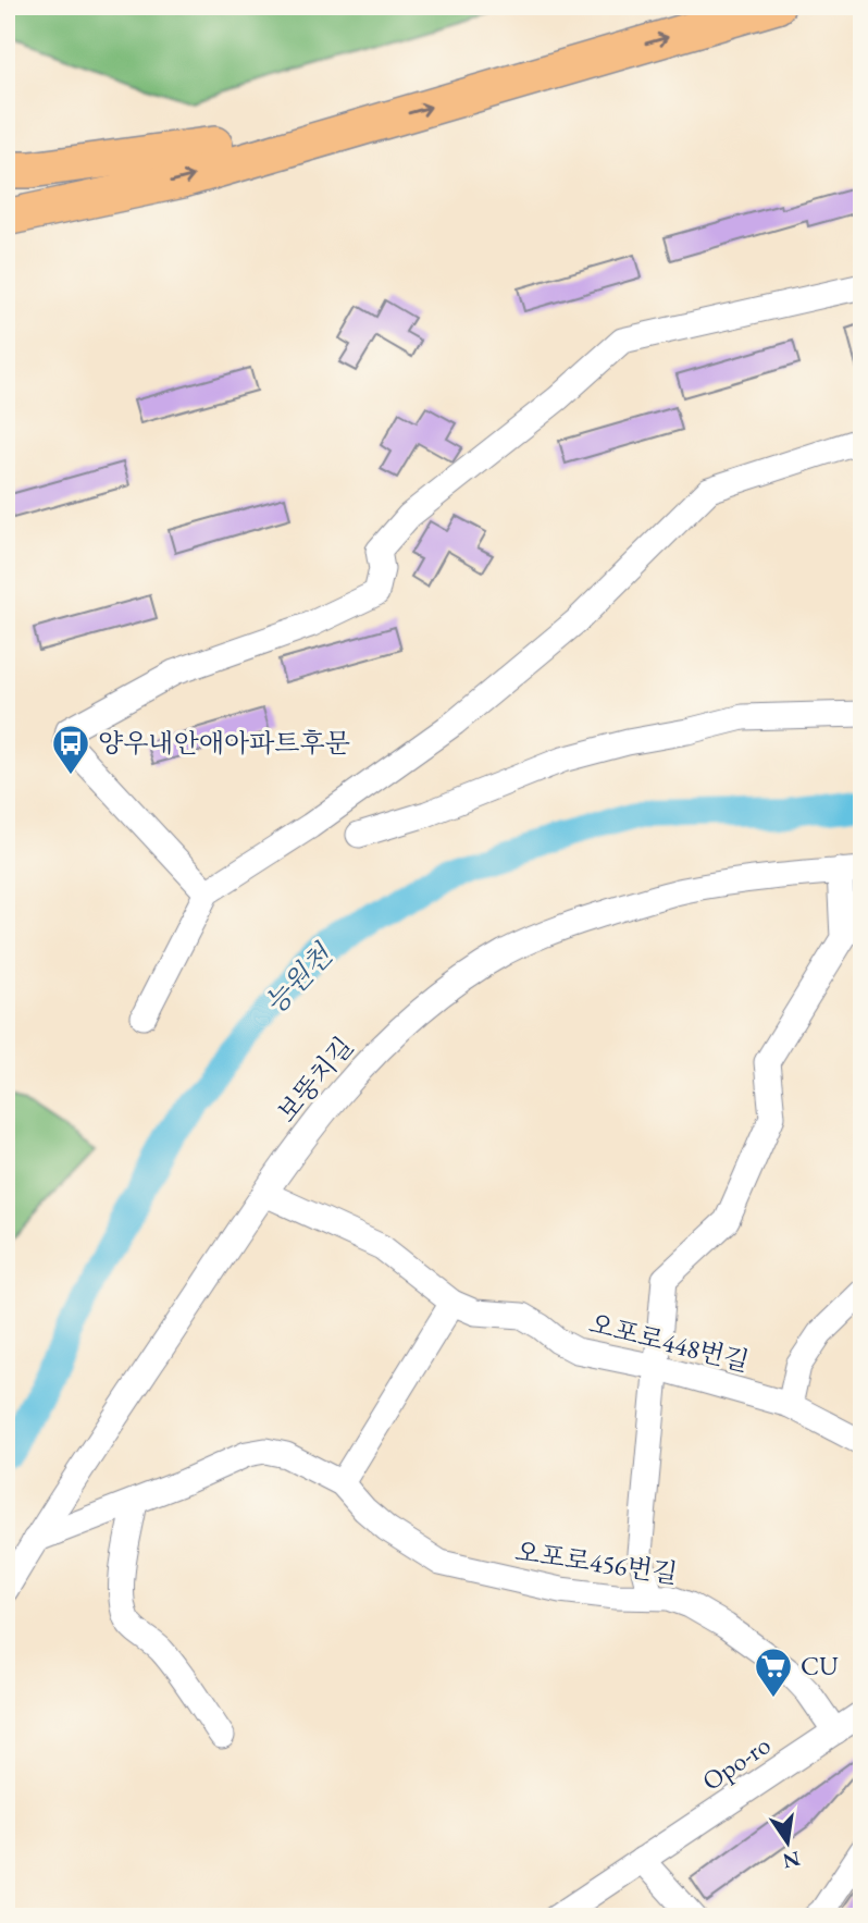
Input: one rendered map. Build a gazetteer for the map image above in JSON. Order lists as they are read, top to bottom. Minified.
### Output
{"streets":{"street":["보뚱치길","오포로448번길","오포로456번길","Opo-ro"]},"crossings":[["보뚱치길","오포로448번길"],["보뚱치길","오포로456번길"],["오포로456번길","Opo-ro"]],"water":["능원천"],"places":{"bus stop":["양우내안애아파트후문"],"supermarket":["CU"]},"north":"bottom"}
